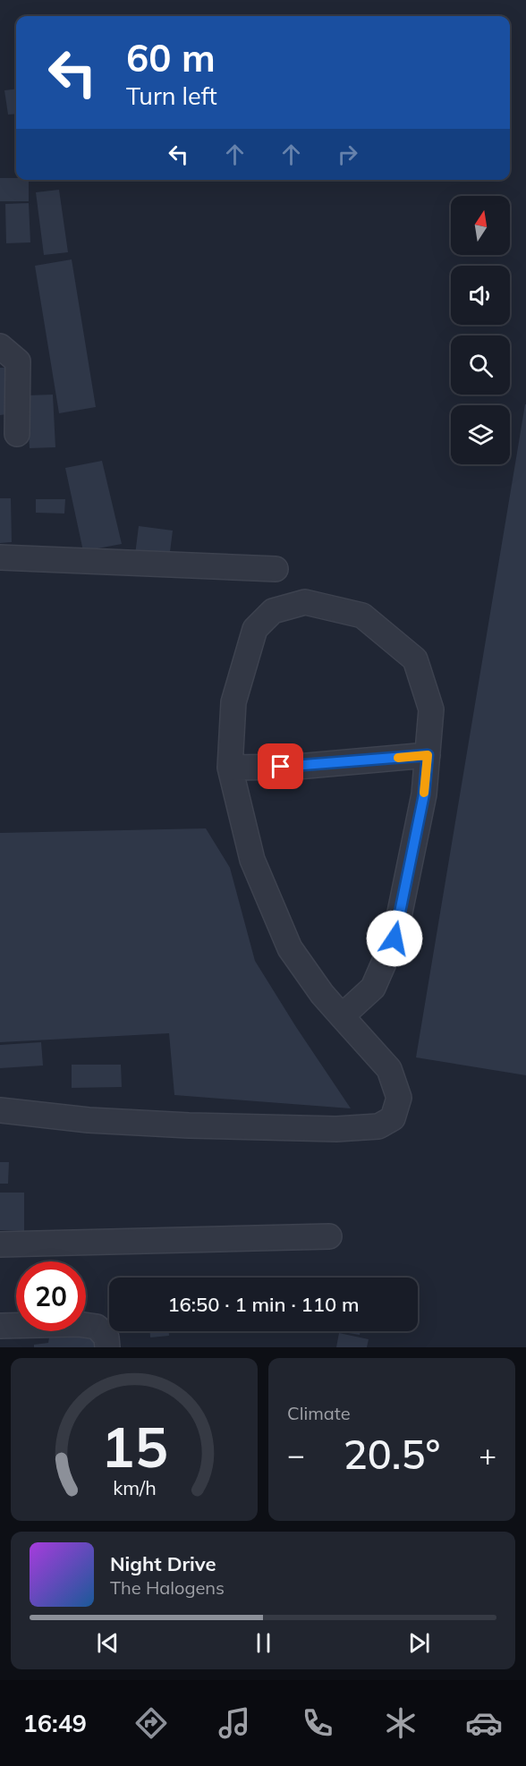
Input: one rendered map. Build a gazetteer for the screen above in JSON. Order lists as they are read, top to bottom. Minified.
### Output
{"north":"top","page":{"turn":["60 m","Turn left"],"limit":"20","trip":"16:50 · 1 min · 110 m","tile":"Climate","heat":["−","20.5°","+"],"song":["Night Drive","The Halogens"],"tabs":"16:49","gauge":["15","km/h"]}}
